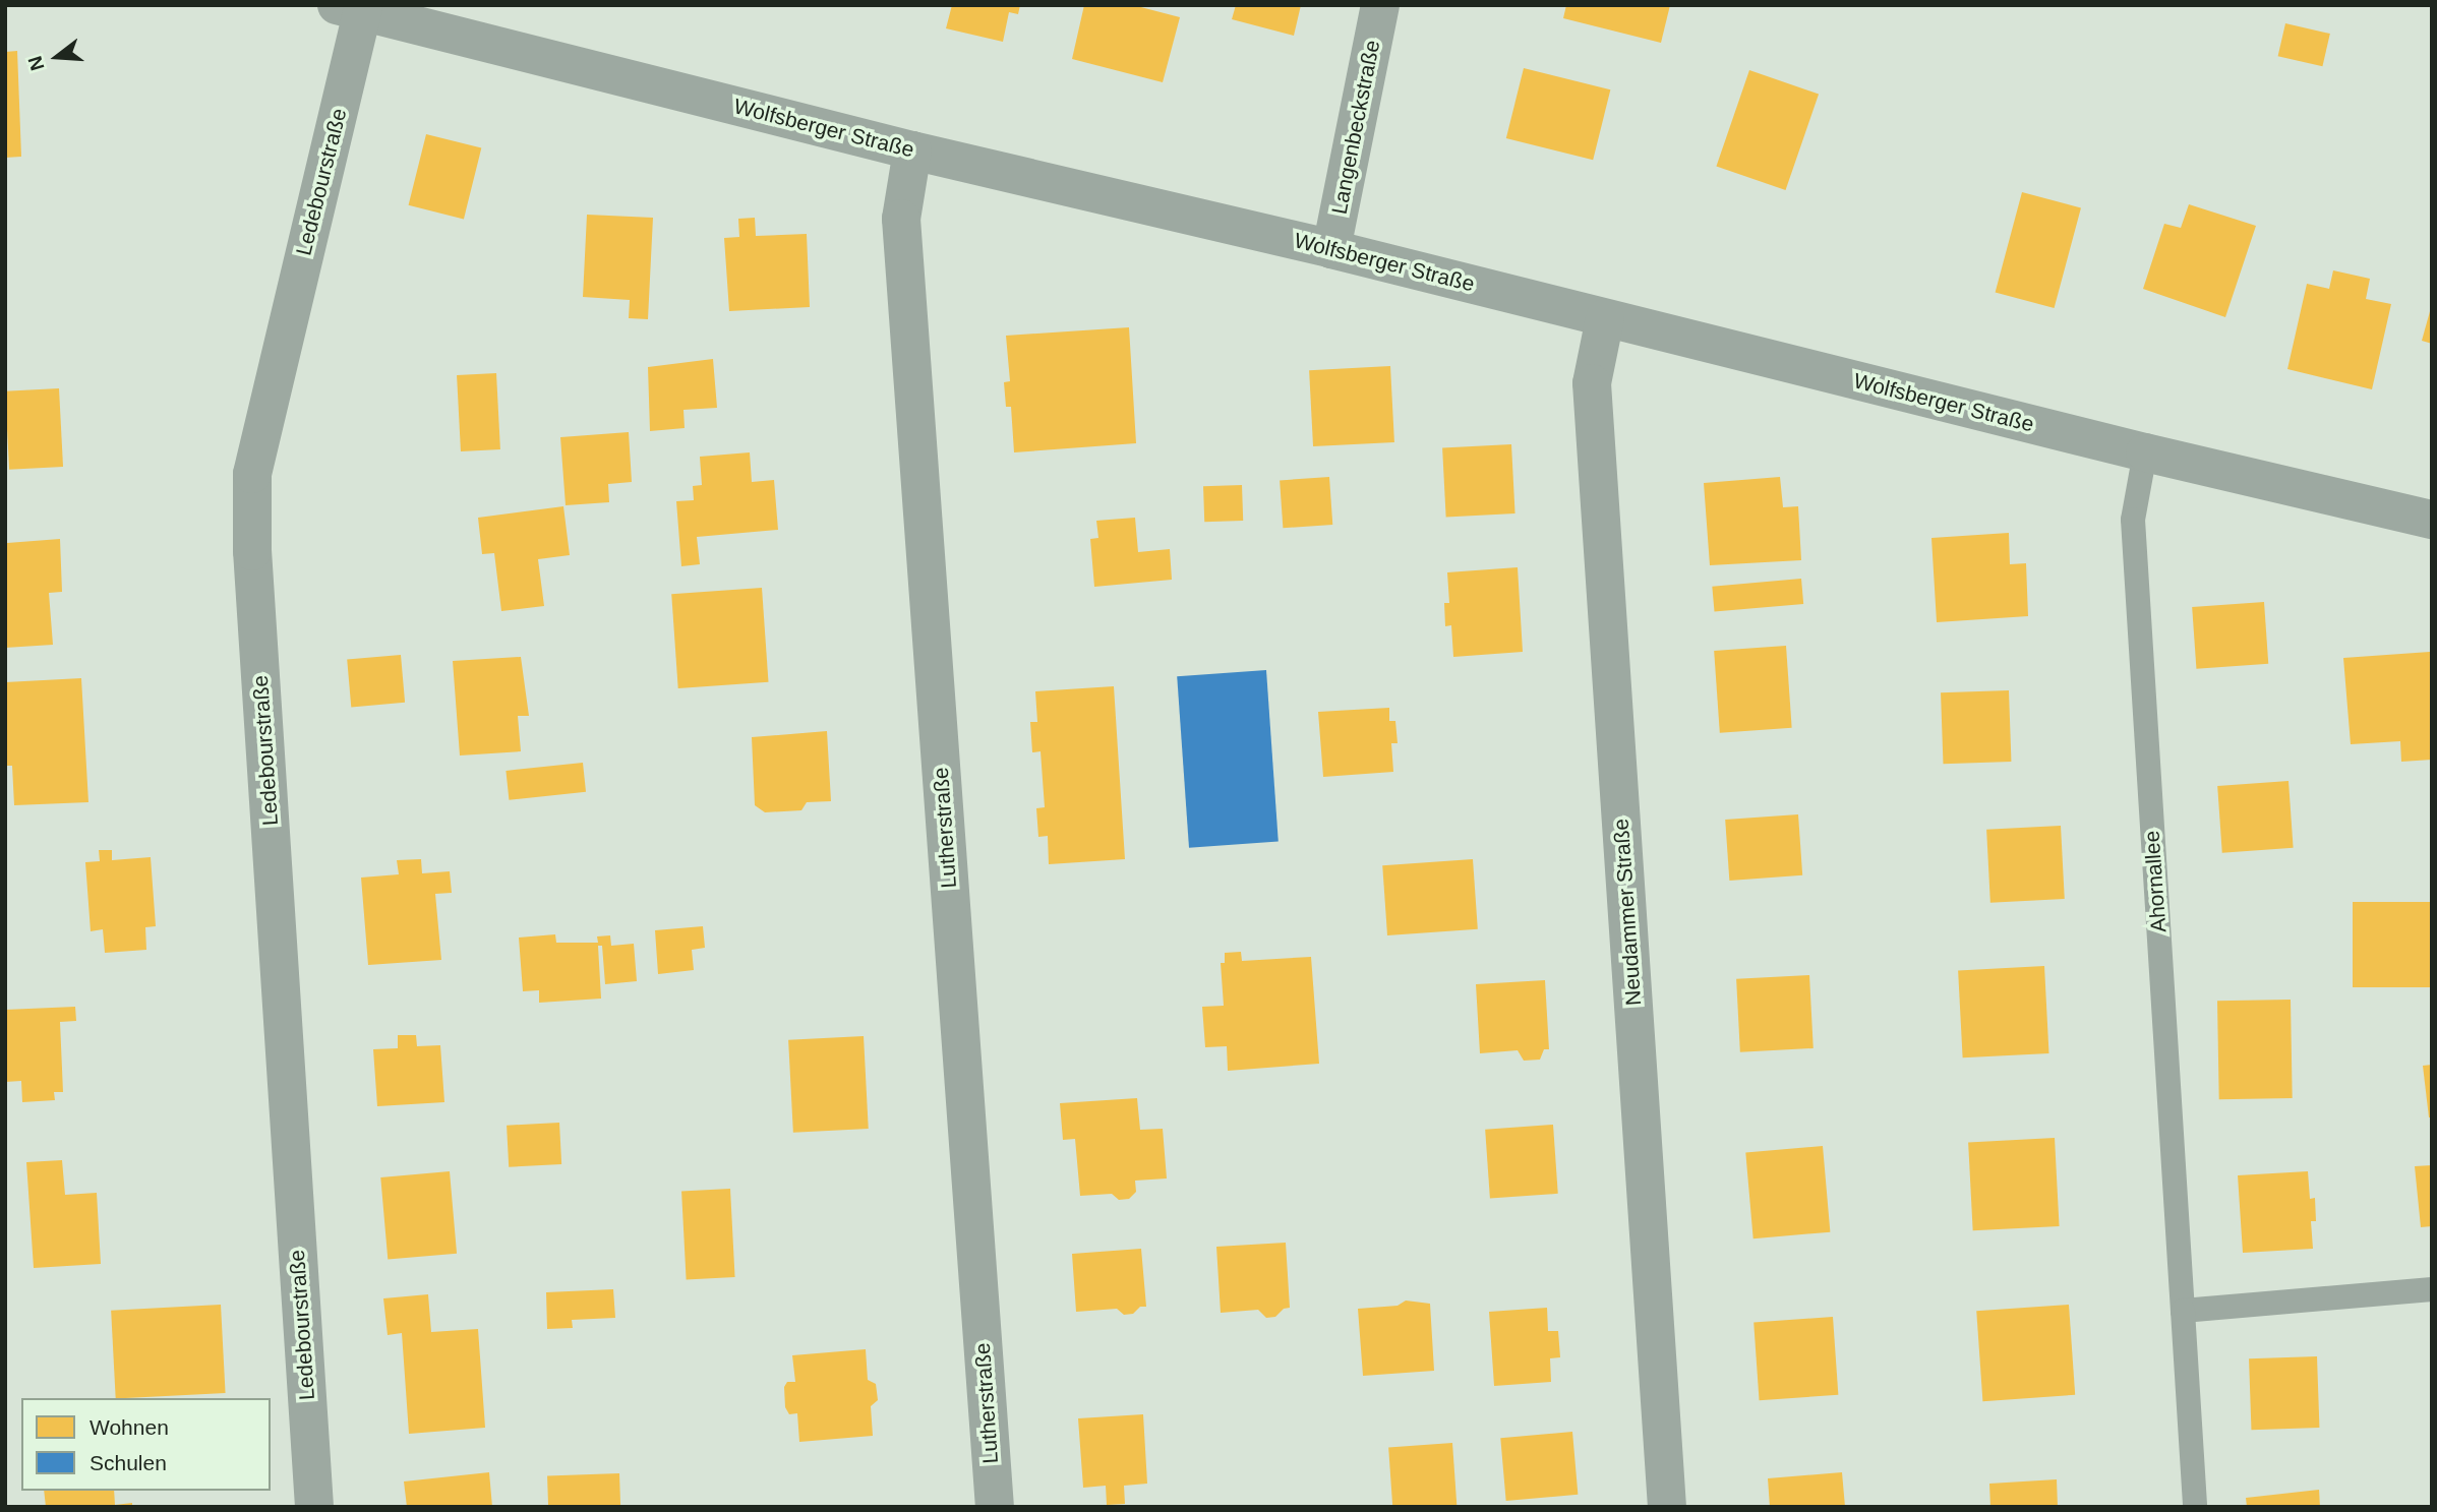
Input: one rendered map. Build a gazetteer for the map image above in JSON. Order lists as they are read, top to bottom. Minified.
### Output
{"streets":{"street":["Langenbeckstraße","Wolfsberger Straße","Ledebourstraße","Lutherstraße","Neudammer Straße"],"lane":["Ahornallee"]},"crossings":[["Langenbeckstraße","Wolfsberger Straße"],["Wolfsberger Straße","Ledebourstraße"],["Wolfsberger Straße","Lutherstraße"],["Wolfsberger Straße","Ahornallee"],["Wolfsberger Straße","Neudammer Straße"]],"legend":["Wohnen","Schulen"],"north":"left"}
